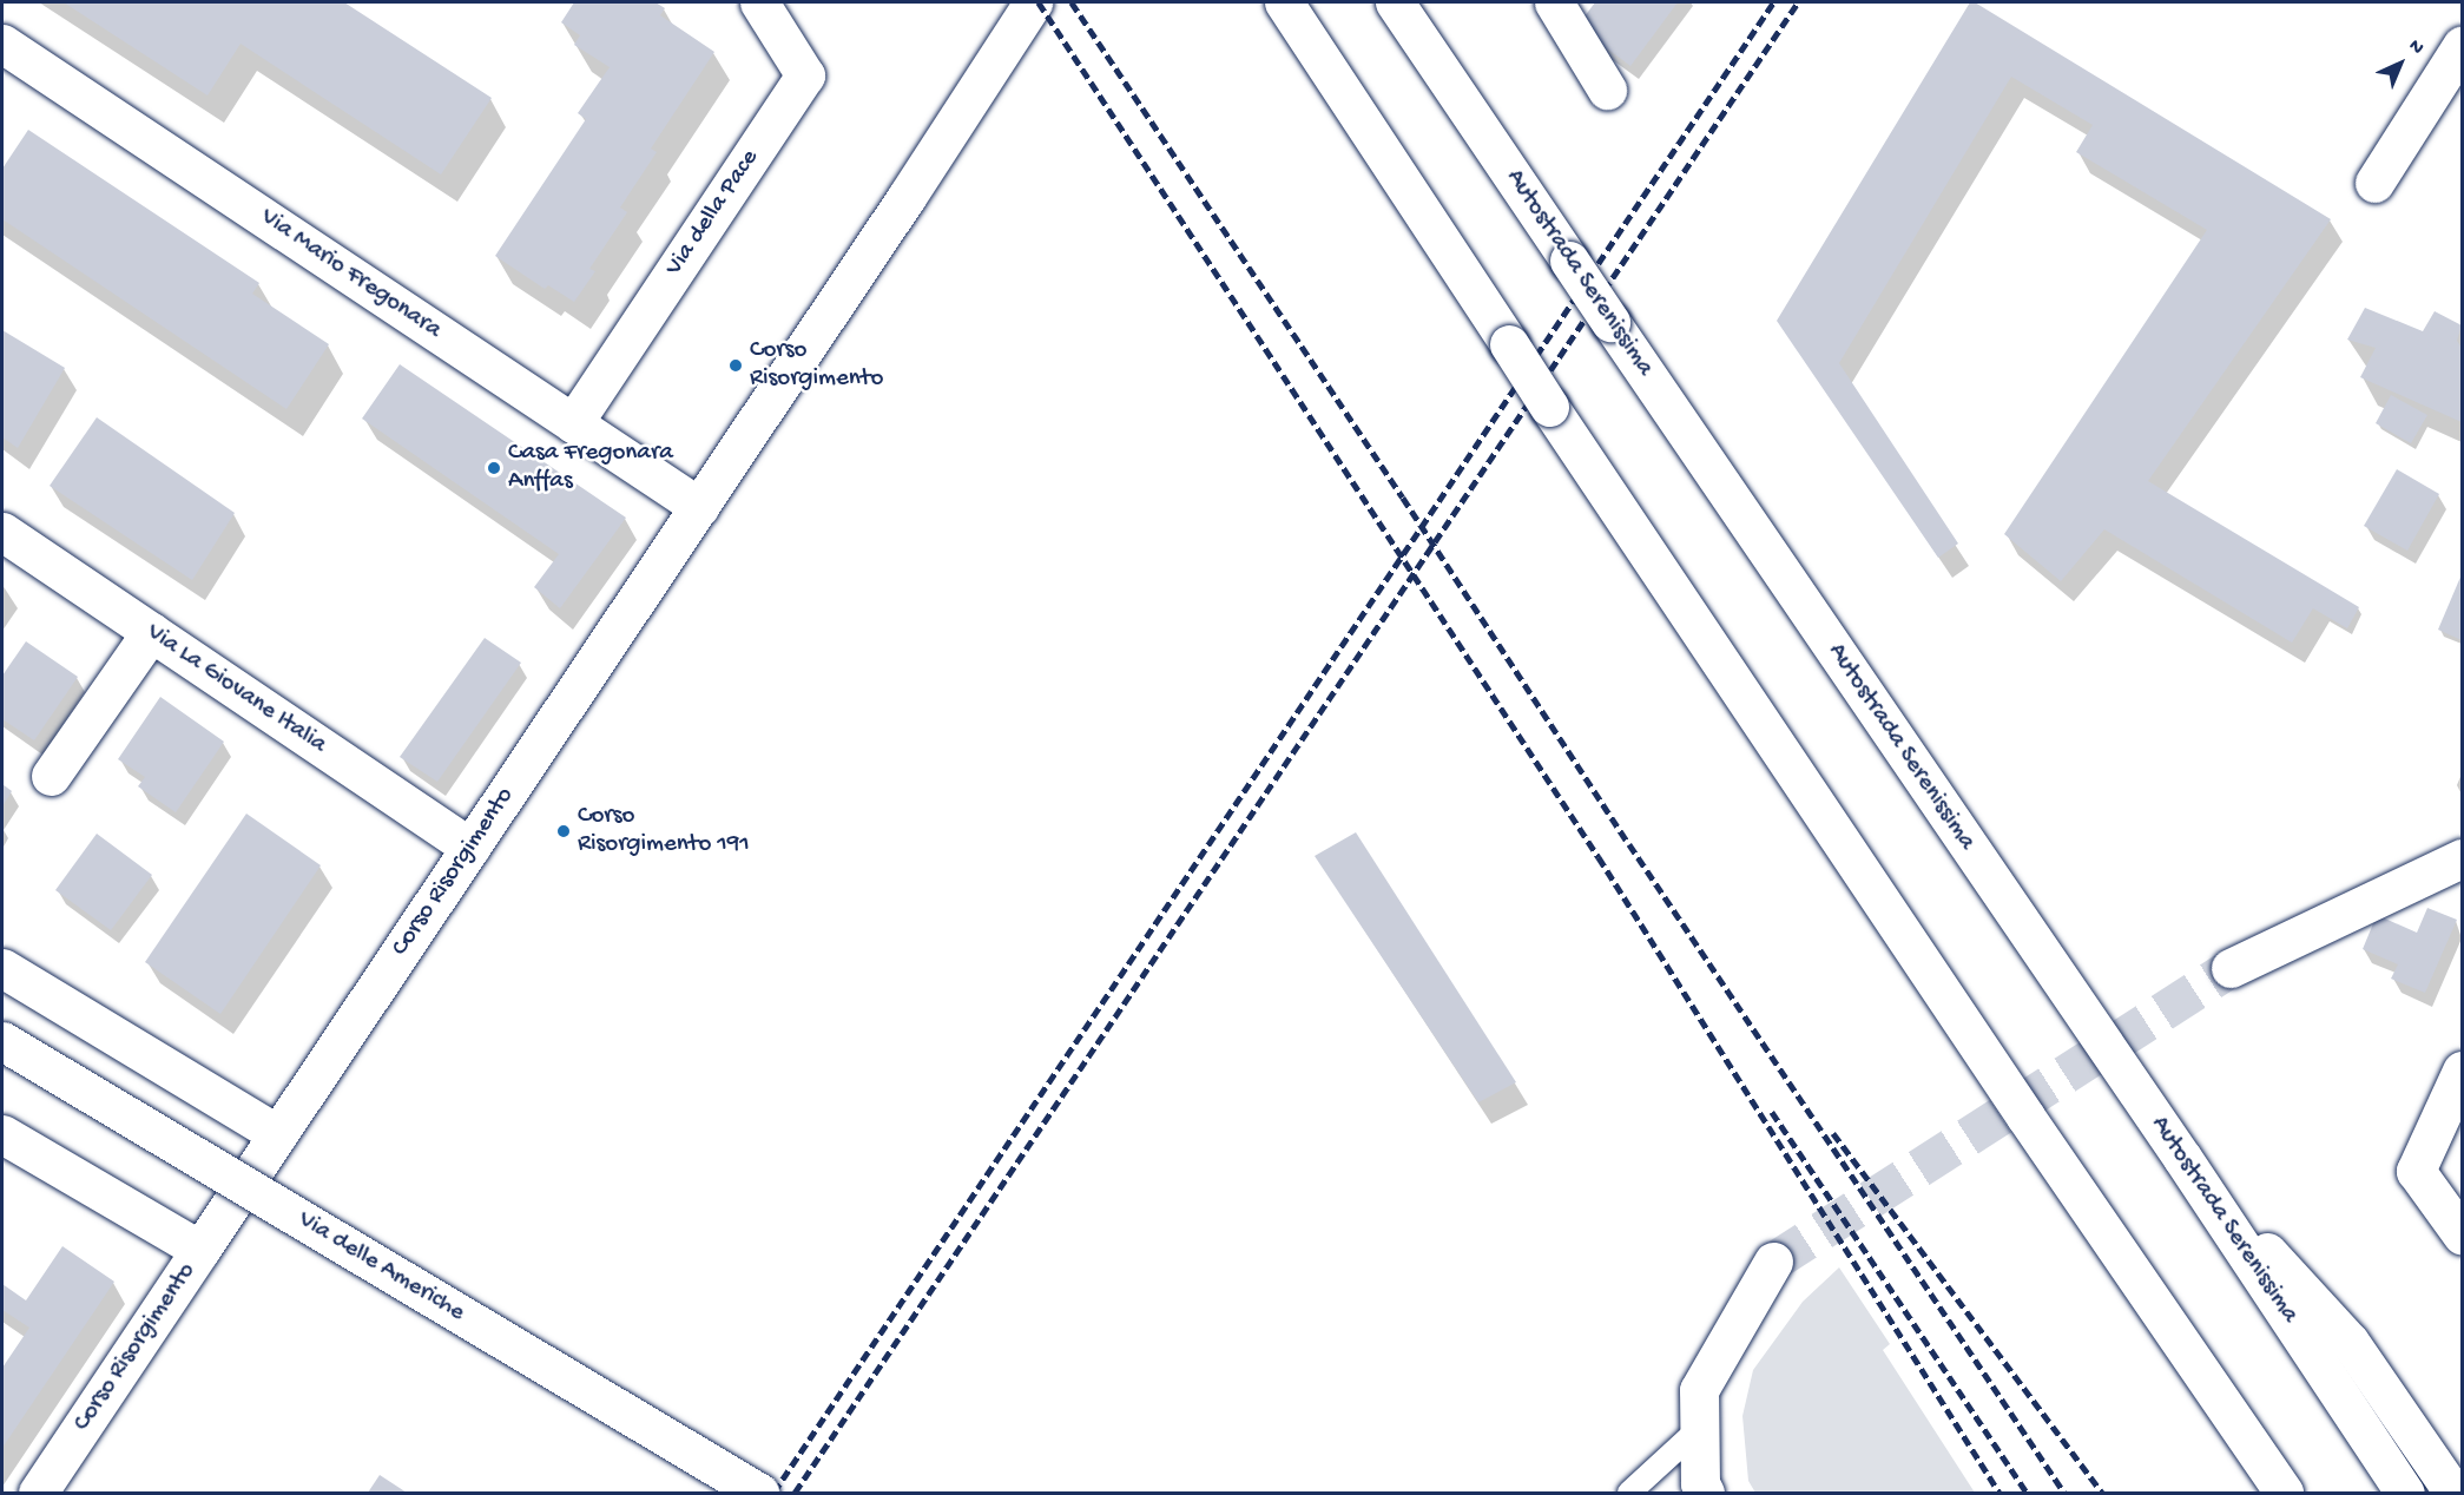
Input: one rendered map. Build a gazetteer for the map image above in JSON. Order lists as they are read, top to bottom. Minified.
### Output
{"streets":{"main road":["Via della Pace","Autostrada Serenissima","Via Mario Fregonara","Via La Giovane Italia","Corso Risorgimento","Via delle Americhe"]},"crossings":[["Via della Pace","Via Mario Fregonara"],["Via Mario Fregonara","Corso Risorgimento"],["Via La Giovane Italia","Corso Risorgimento"]],"places":["Corso Risorgimento","Casa Fregonara Anffas","Corso Risorgimento 191"],"north":"top right"}
